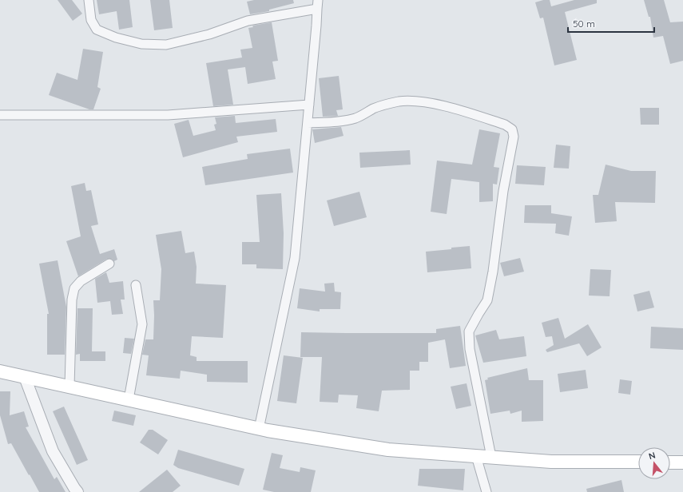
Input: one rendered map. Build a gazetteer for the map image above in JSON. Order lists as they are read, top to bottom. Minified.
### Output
{"scale_bar":"50 m","north":"top"}
